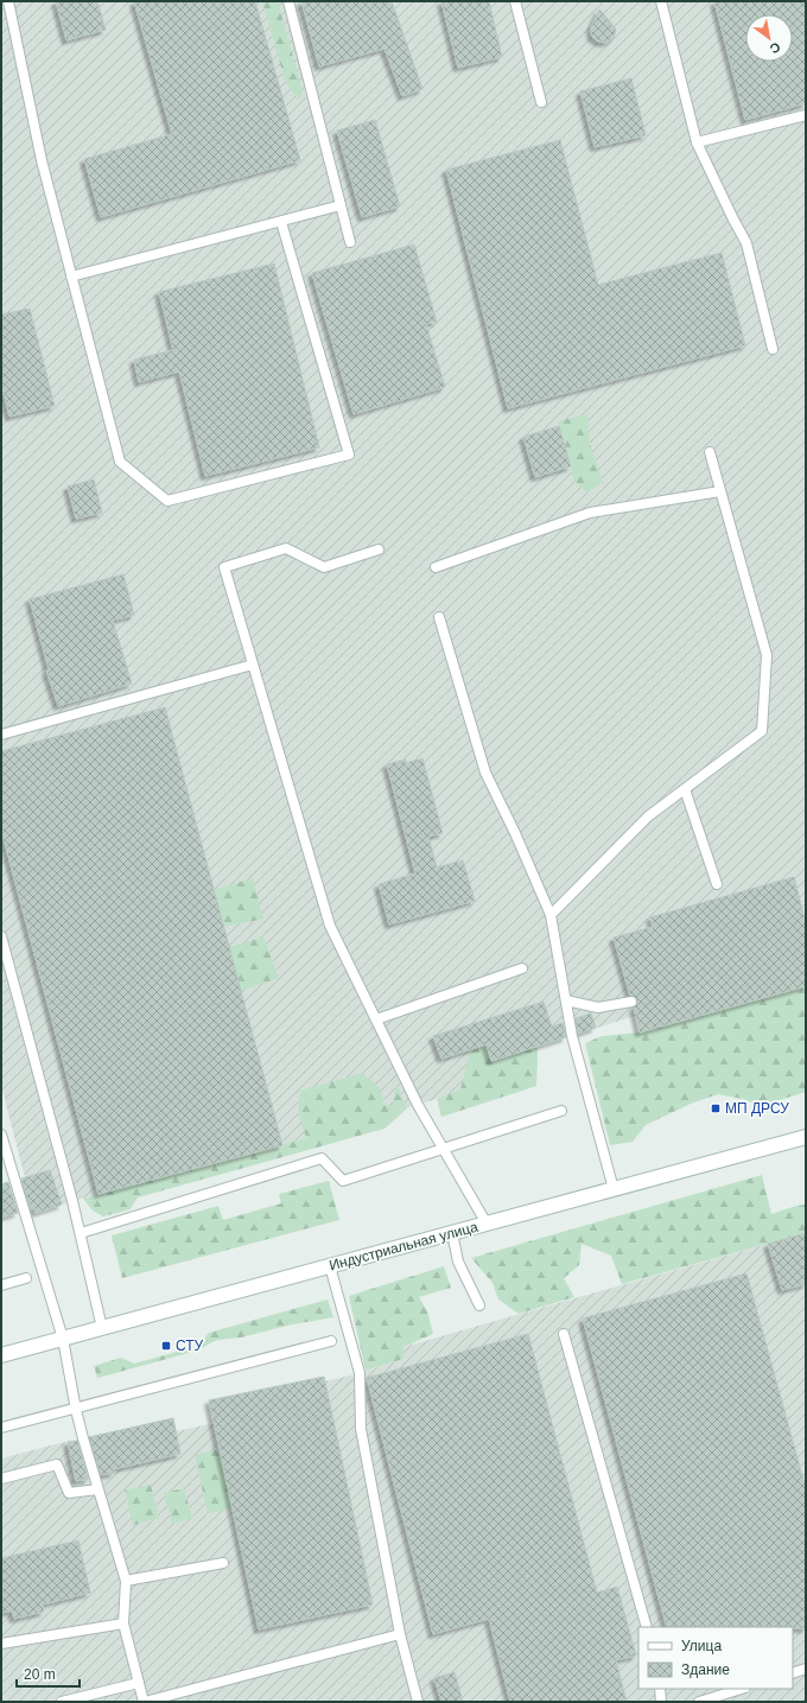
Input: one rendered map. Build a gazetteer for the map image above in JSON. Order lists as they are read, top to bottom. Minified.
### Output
{"streets":{"main road":["Индустриальная улица"]},"places":{"transit":["МП ДРСУ","СТУ"]},"legend":["Улица","Здание"],"scale_bar":"20 m","north":"bottom right"}
